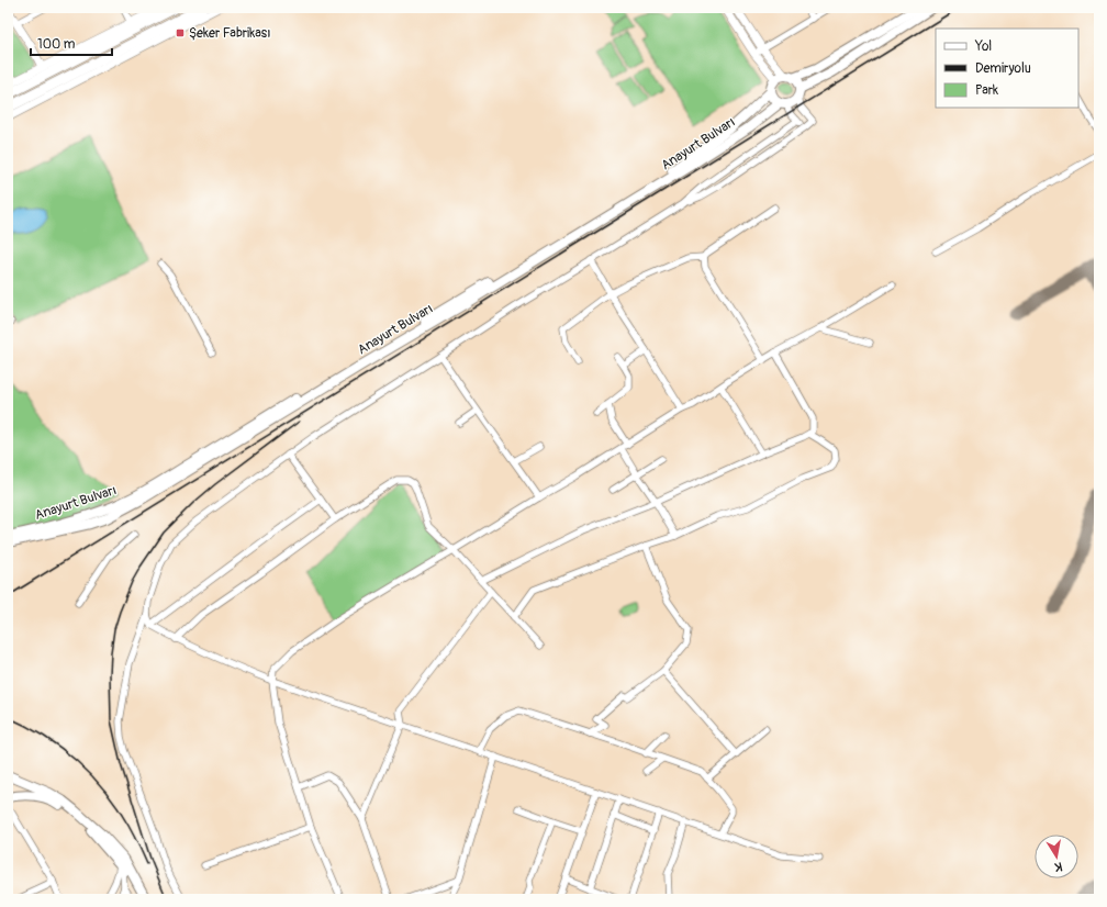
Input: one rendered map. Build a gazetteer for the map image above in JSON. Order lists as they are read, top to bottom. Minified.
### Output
{"streets":{"main road":["Anayurt Bulvarı"]},"places":{"transit":["Şeker Fabrikası"]},"legend":["Yol","Demiryolu","Park"],"scale_bar":"100 m","north":"bottom"}
